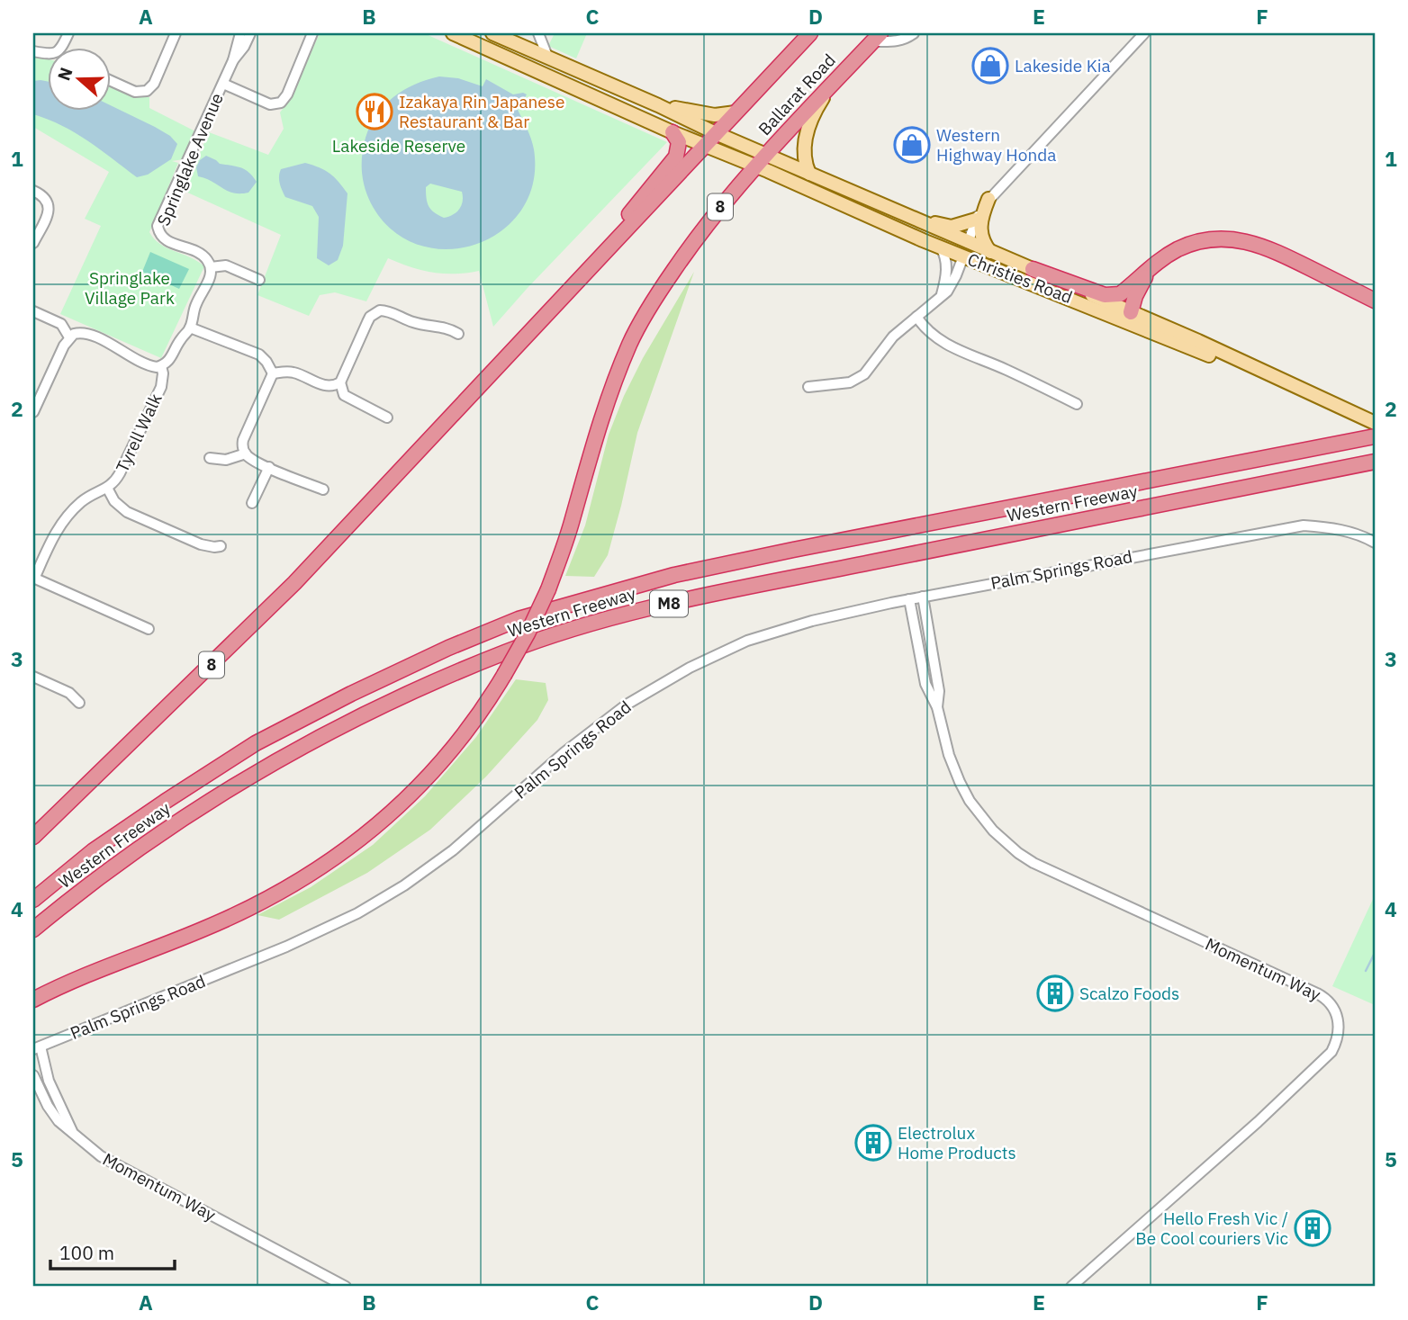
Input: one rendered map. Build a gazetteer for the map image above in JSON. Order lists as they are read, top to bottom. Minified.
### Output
{"streets":{"highway":["Ballarat Road","8","Western Freeway","M8"],"main road":["Christies Road"],"street":["Springlake Avenue","Tyrell Walk","Palm Springs Road","Momentum Way"]},"crossings":[["Ballarat Road","8"],["Ballarat Road","Christies Road"],["8","Christies Road"],["Palm Springs Road","Momentum Way"]],"parks":["Lakeside Reserve","Springlake Village Park"],"places":{"shop":["Lakeside Kia","Western Highway Honda"],"restaurant":["Izakaya Rin Japanese Restaurant & Bar"],"building":["Scalzo Foods","Electrolux Home Products","Hello Fresh Vic / Be Cool couriers Vic"]},"scale_bar":"100 m","north":"left","grid":{"columns":["A","B","C","D","E","F"],"rows":["1","2","3","4","5"]}}
